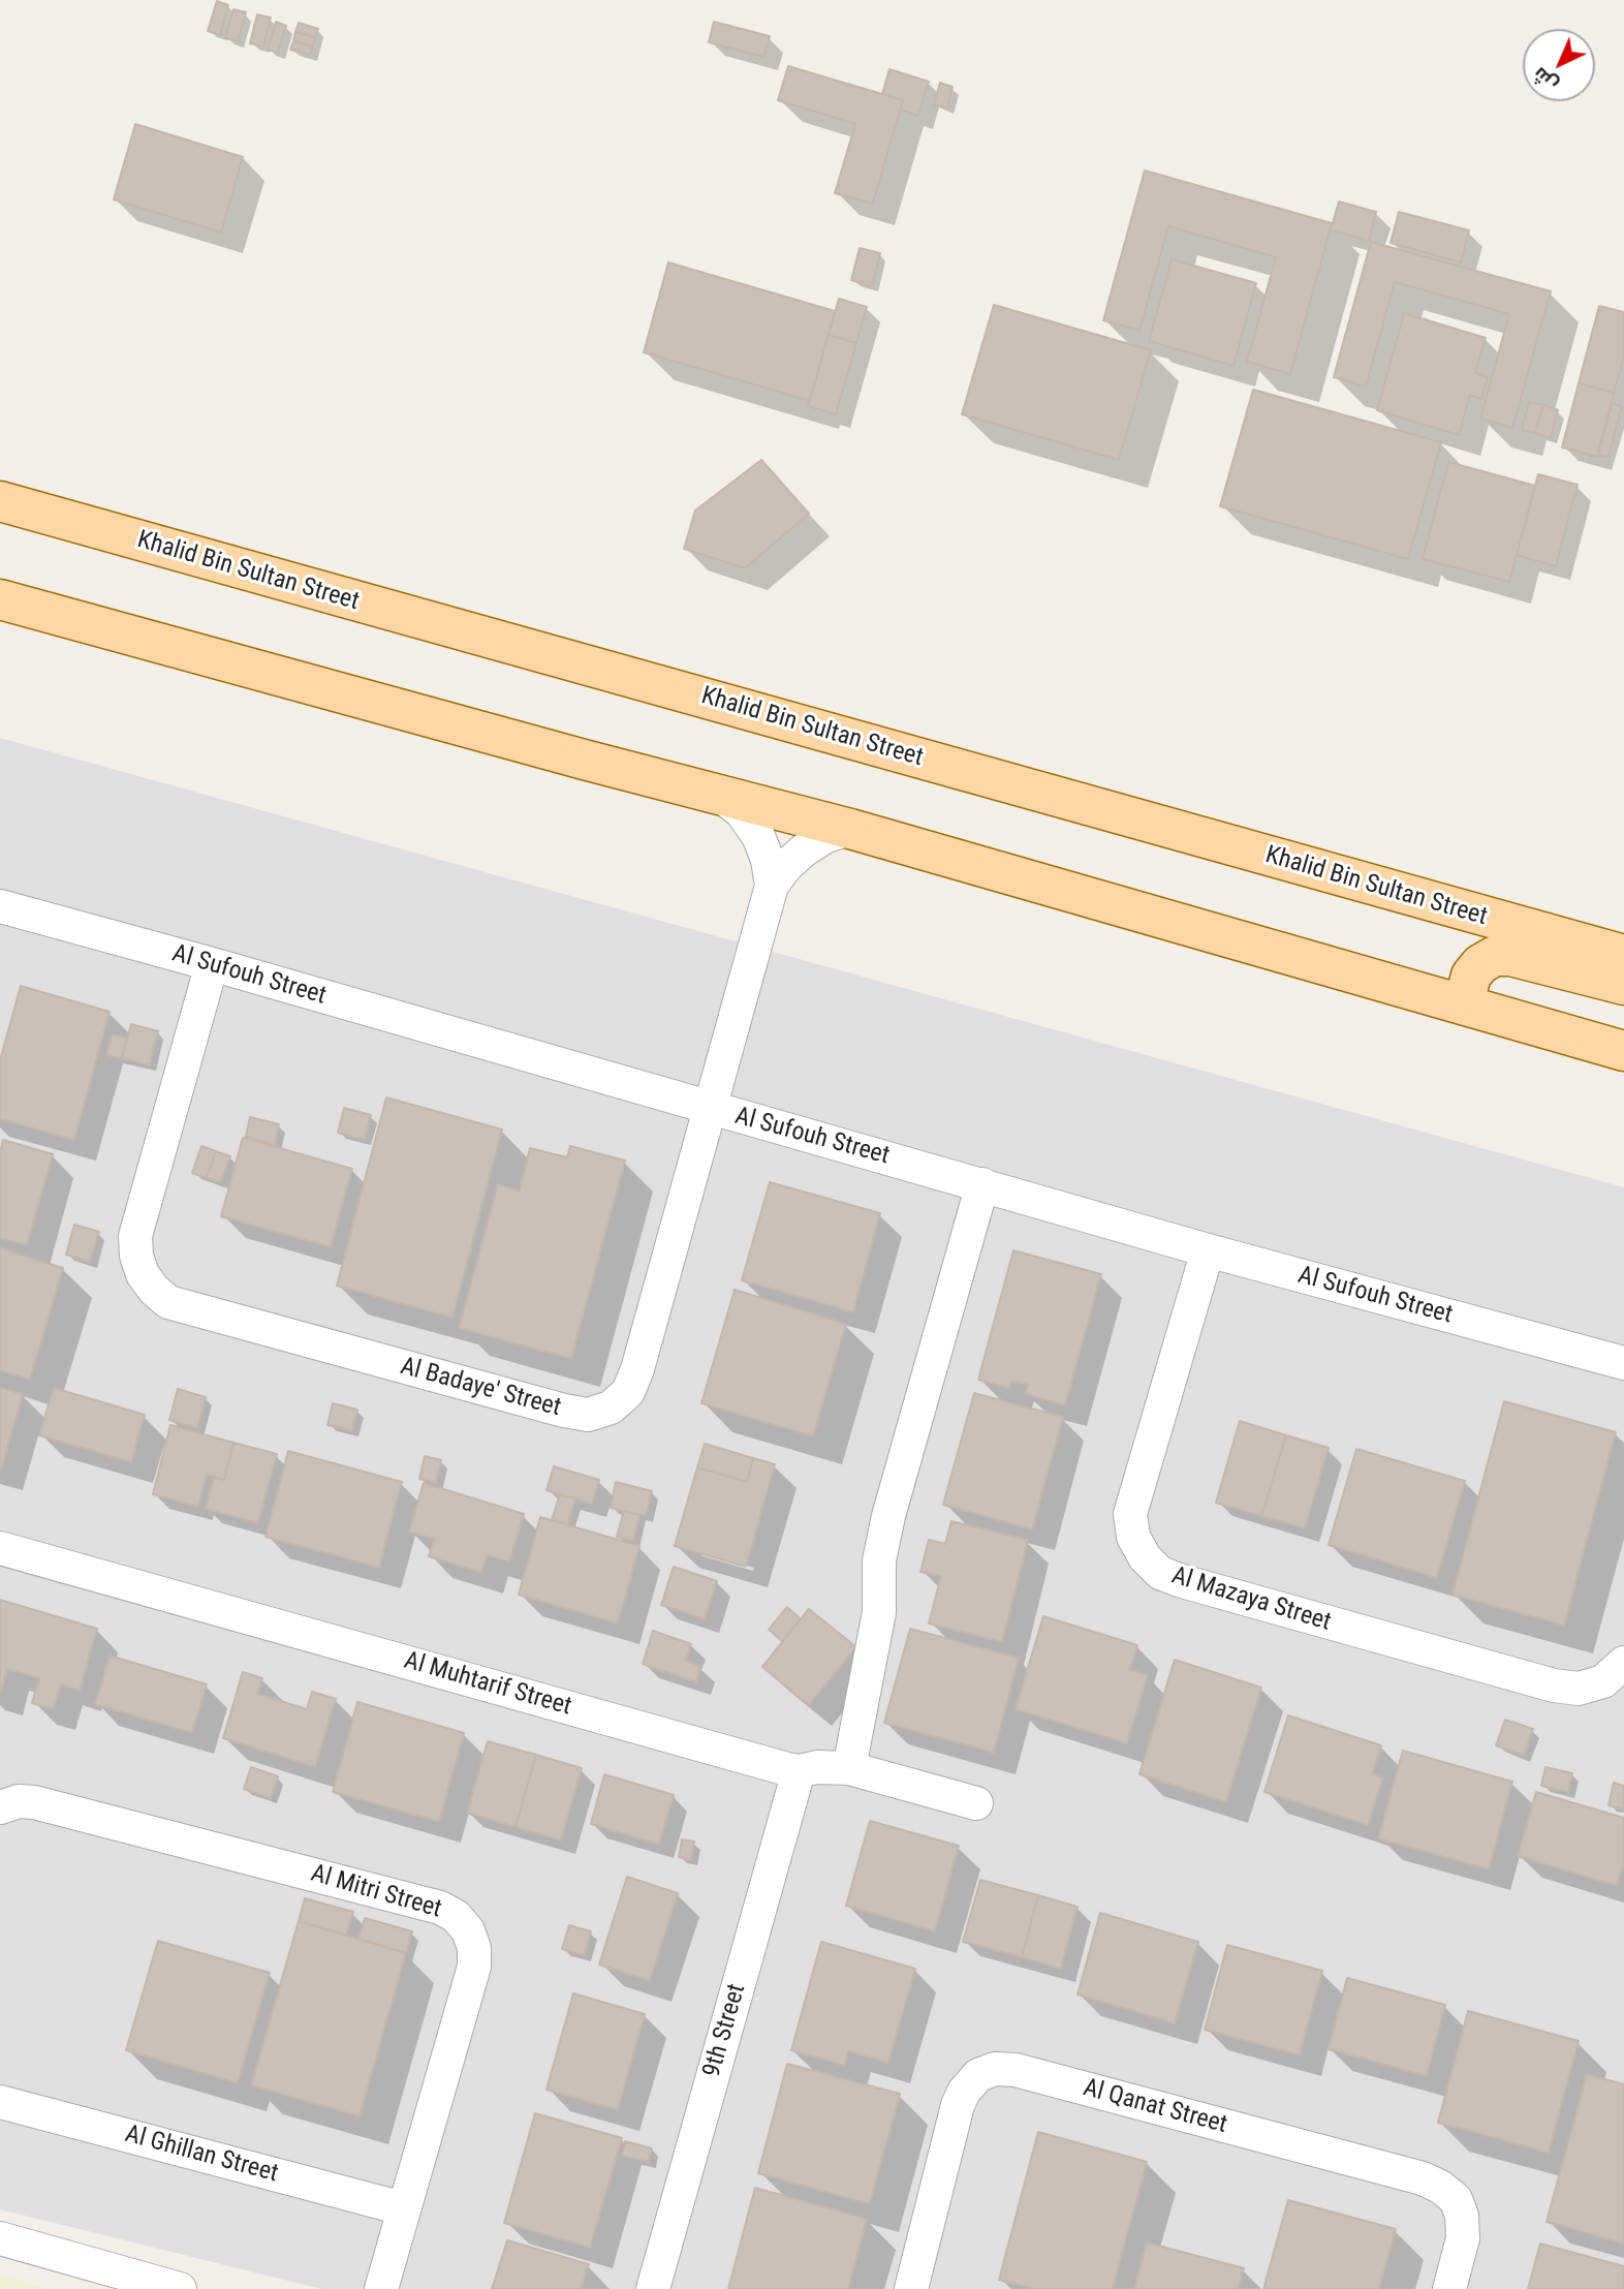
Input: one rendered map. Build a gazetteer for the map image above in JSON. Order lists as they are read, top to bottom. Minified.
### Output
{"streets":{"main road":["Khalid Bin Sultan Street"],"street":["Al Sufouh Street","Al Badaye' Street","Al Mazaya Street","Al Muhtarif Street","Al Mitri Street","9th Street","Al Qanat Street","Al Ghillan Street"]},"crossings":[["Al Sufouh Street","Al Badaye' Street"],["Al Sufouh Street","Al Mazaya Street"],["Al Muhtarif Street","9th Street"],["Al Mitri Street","Al Ghillan Street"]],"north":"bottom left"}
